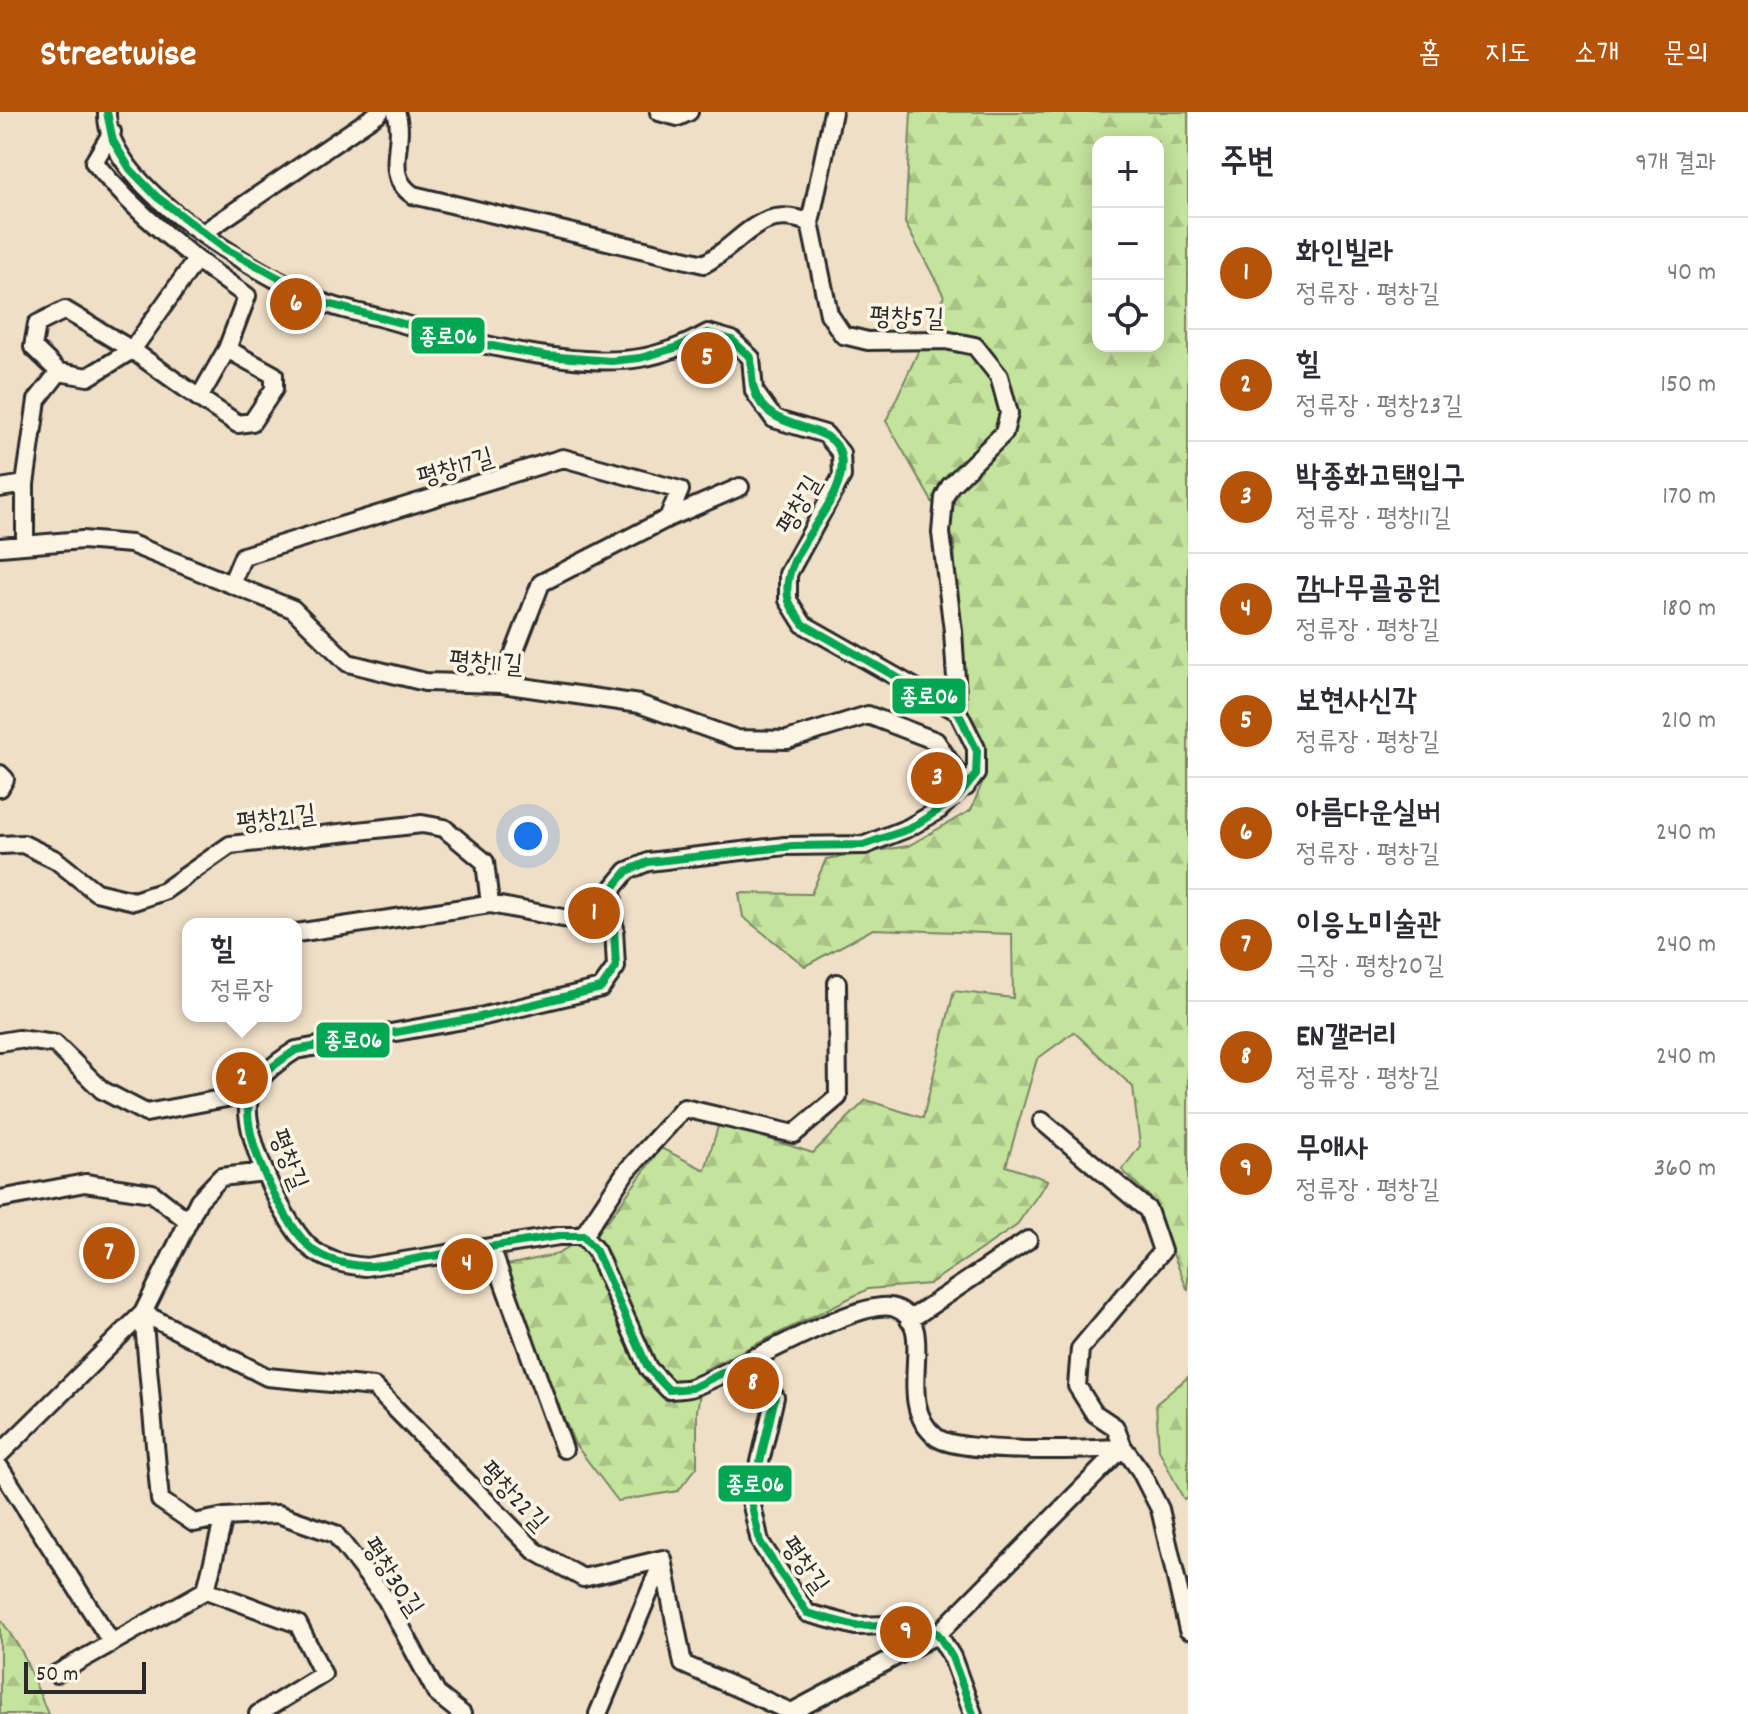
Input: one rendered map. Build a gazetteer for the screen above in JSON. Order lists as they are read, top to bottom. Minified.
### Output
{"streets":{"street":["평창5길","평창17길","평창길","평창11길","평창21길","평창22길","평창30길"]},"crossings":[["평창5길","평창길"],["평창17길","평창11길"],["평창22길","평창30길"]],"lines":["transit line 종로06"],"scale_bar":"50 m","page":{"header":"Streetwise","nav":["홈","지도","소개","문의"],"heading":["주변","9개 결과"],"map_buttons":["+","−"],"list":[{"mark":"1","name":"화인빌라","note":"정류장 · 평창길","value":"40 m"},{"mark":"2","name":"힐","note":"정류장 · 평창23길","value":"150 m"},{"mark":"3","name":"박종화고택입구","note":"정류장 · 평창11길","value":"170 m"},{"mark":"4","name":"감나무골공원","note":"정류장 · 평창길","value":"180 m"},{"mark":"5","name":"보현사신각","note":"정류장 · 평창길","value":"210 m"},{"mark":"6","name":"아름다운실버","note":"정류장 · 평창길","value":"240 m"},{"mark":"7","name":"이응노미술관","note":"극장 · 평창20길","value":"240 m"},{"mark":"8","name":"EN갤러리","note":"정류장 · 평창길","value":"240 m"},{"mark":"9","name":"무애사","note":"정류장 · 평창길","value":"360 m"}],"pins":["6","5","3","1","2","7","4","8","9"],"popup":["힐","정류장"],"scale":"50 m"}}
